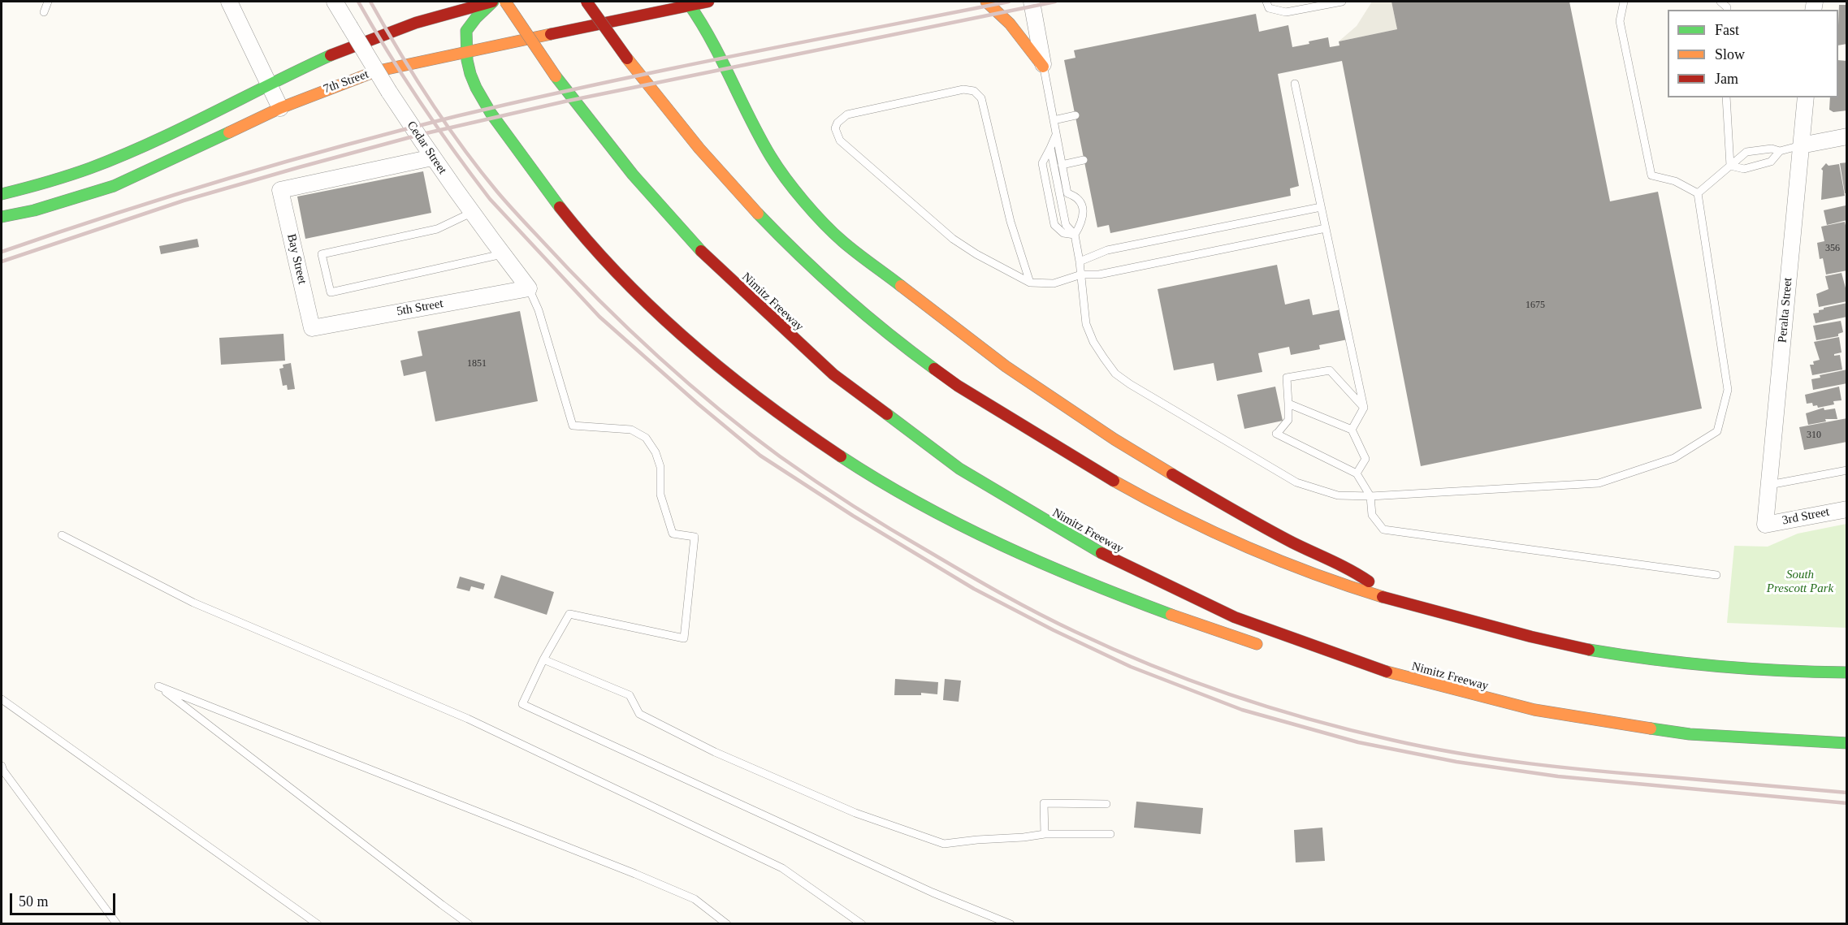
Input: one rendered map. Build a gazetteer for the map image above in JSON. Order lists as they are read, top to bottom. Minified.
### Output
{"streets":{"main road":["7th Street","Nimitz Freeway"],"street":["Cedar Street","Bay Street","5th Street","Peralta Street","3rd Street"]},"crossings":[["Cedar Street","Bay Street"],["Cedar Street","5th Street"],["Bay Street","5th Street"],["Peralta Street","3rd Street"]],"parks":["South Prescott Park"],"house_numbers":["356","1675","1851","310"],"legend":["Fast","Slow","Jam"],"scale_bar":"50 m"}
